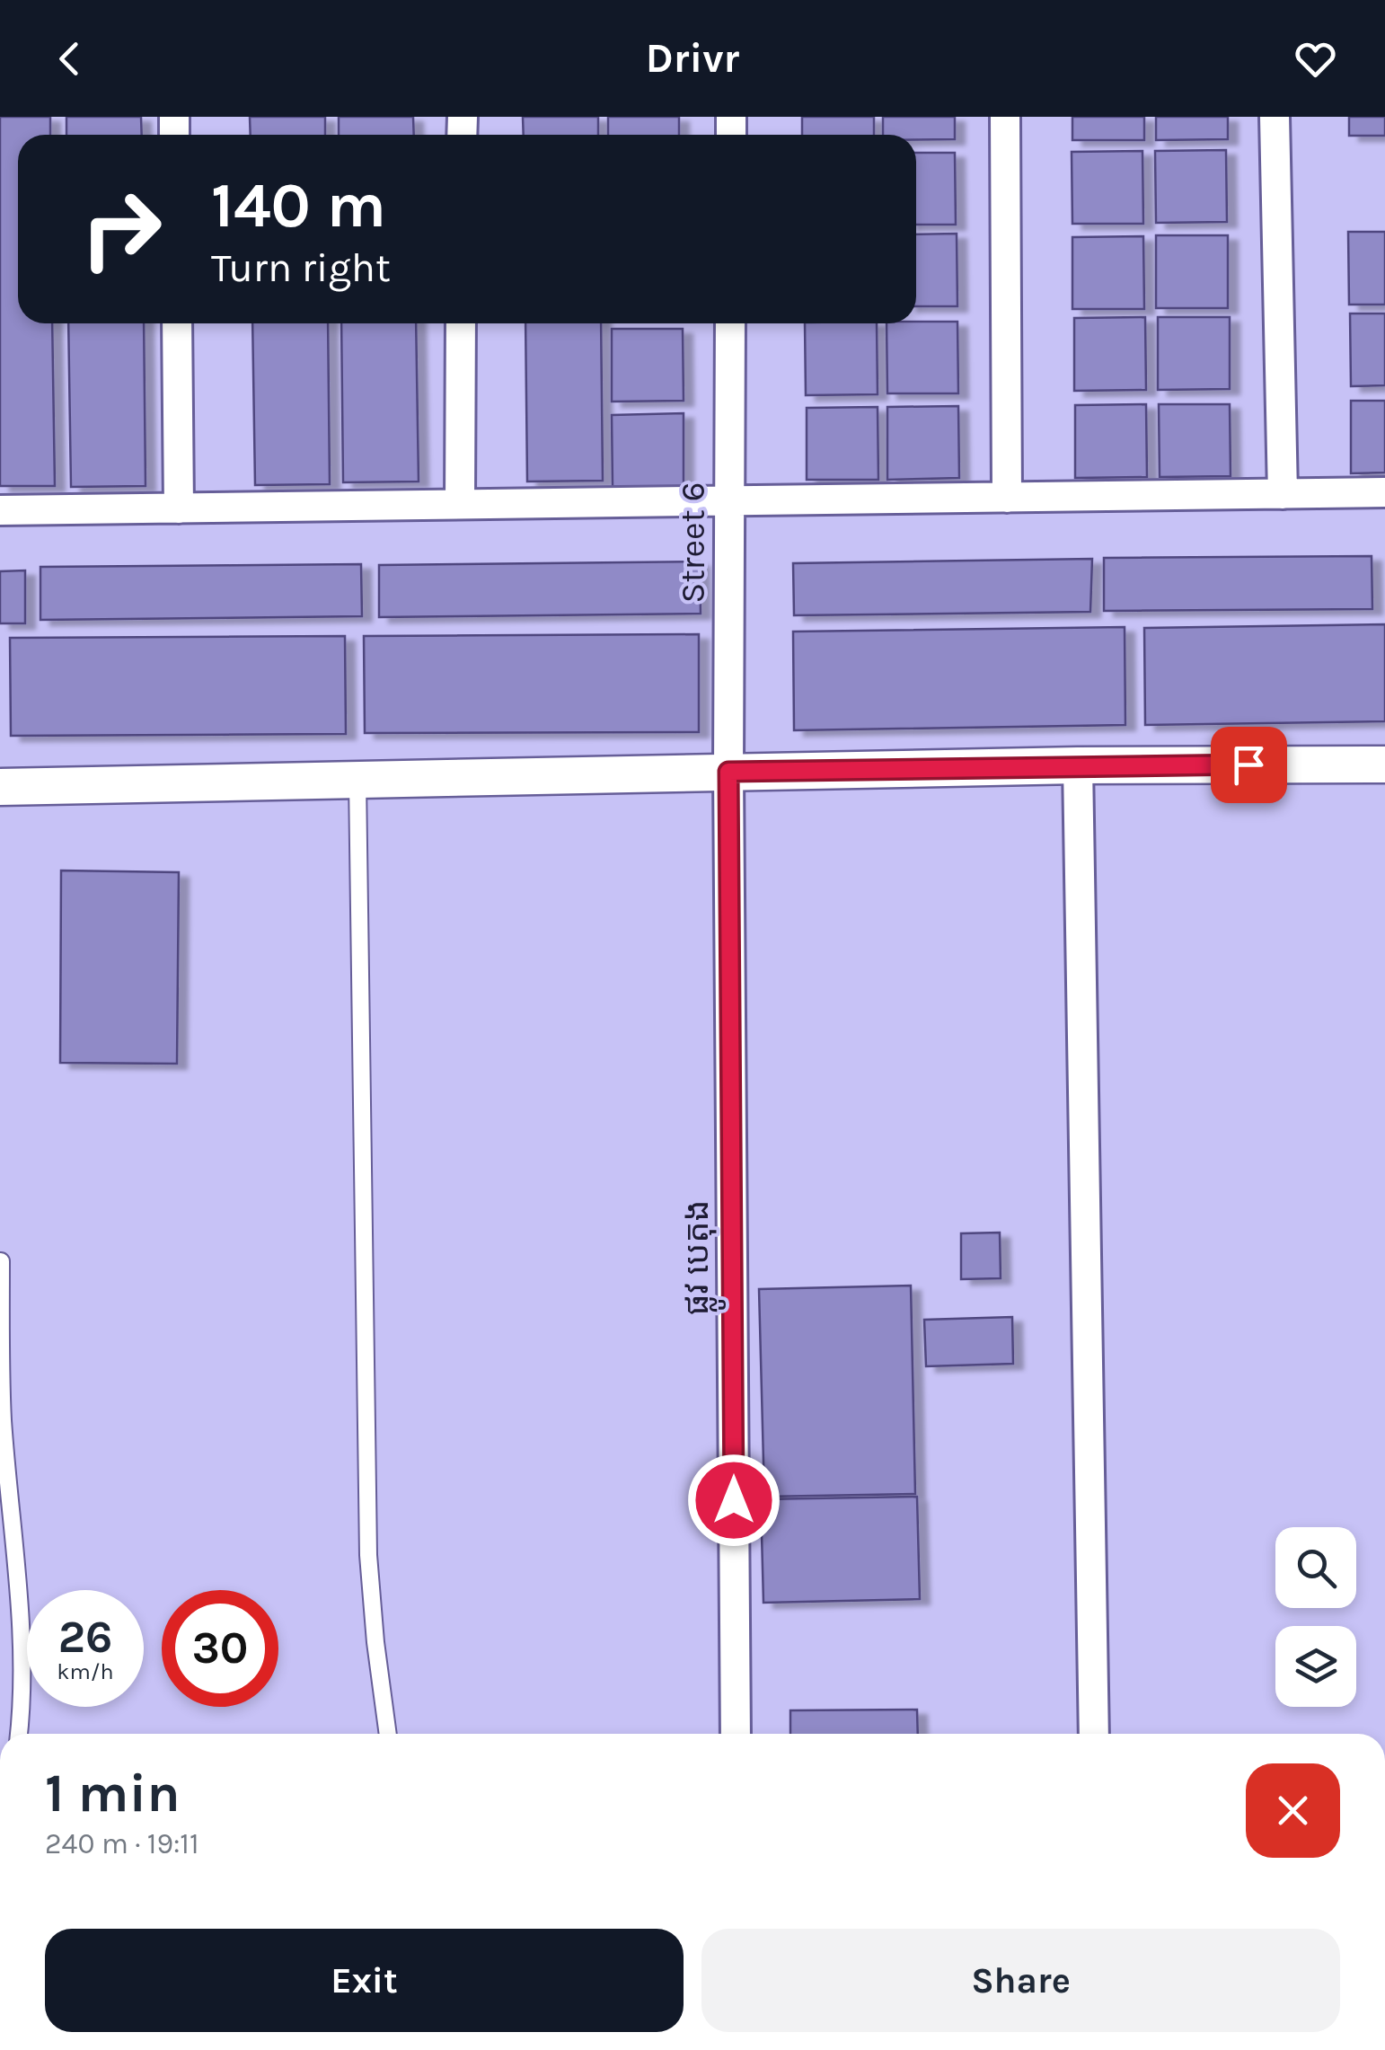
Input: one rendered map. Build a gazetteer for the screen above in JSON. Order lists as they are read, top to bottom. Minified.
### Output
{"streets":{"street":["Street 6","ផ្លូវ បេតុង"]},"crossings":[["Street 6","ផ្លូវ បេតុង"]],"page":{"header":"Drivr","turn":["140 m","Turn right"],"speed":"26 km/h","limit":"30","heading":["1 min","240 m · 19:11"],"buttons":["Exit","Share"]}}
